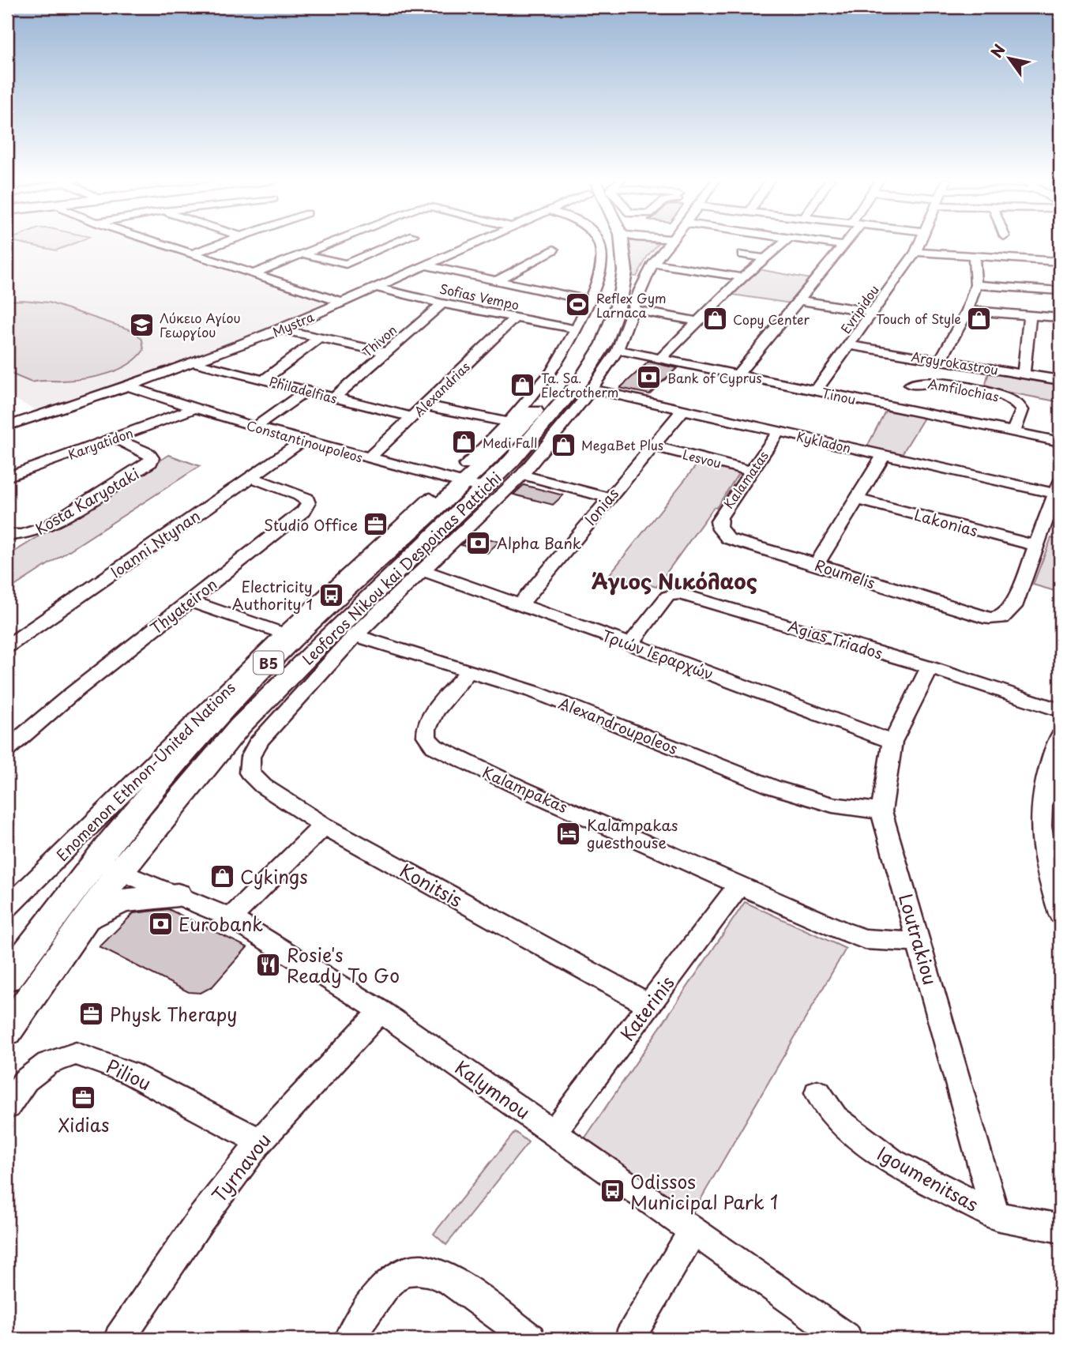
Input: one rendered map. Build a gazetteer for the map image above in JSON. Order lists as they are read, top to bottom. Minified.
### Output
{"streets":{"main road":["Leoforos Nikou kai Despoinas Pattichi","B5"],"street":["Sofias Vempo","Evripidou","Mystra","Thivon","Argyrokastrou","Alexandrias","Philadelfias","Amfilochias","Tinou","Constantinoupoleos","Kykladon","Karyatidon","Lesvou","Kalamatas","Kosta Karyotaki","Ionias","Lakonias","Ioanni Ntynan","Roumelis","Thyateiron","Agias Triados","Τριών Ιεραρχών","Alexandroupoleos","Enomenon Ethnon-United Nations","Kalampakas","Konitsis","Loutrakiou","Katerinis","Piliou","Kalymnou","Tyrnavou","Igoumenitsas"]},"crossings":[["Sofias Vempo","Mystra"],["Sofias Vempo","Thivon"],["Sofias Vempo","Alexandrias"],["Sofias Vempo","Leoforos Nikou kai Despoinas Pattichi"],["Evripidou","Argyrokastrou"],["Evripidou","Tinou"],["Mystra","Philadelfias"],["Mystra","Constantinoupoleos"],["Thivon","Philadelfias"],["Alexandrias","Philadelfias"],["Alexandrias","Constantinoupoleos"],["Amfilochias","Tinou"],["Constantinoupoleos","Karyatidon"],["Constantinoupoleos","Ioanni Ntynan"],["Constantinoupoleos","Leoforos Nikou kai Despoinas Pattichi"],["Kykladon","Kalamatas"],["Kykladon","Ionias"],["Karyatidon","Kosta Karyotaki"],["Lesvou","Kalamatas"],["Lesvou","Ionias"],["Kalamatas","Roumelis"],["Ionias","Τριών Ιεραρχών"],["Lakonias","Roumelis"],["Ioanni Ntynan","Thyateiron"],["Leoforos Nikou kai Despoinas Pattichi","Kalymnou"],["Agias Triados","Τριών Ιεραρχών"],["Agias Triados","Loutrakiou"],["Τριών Ιεραρχών","Loutrakiou"],["Alexandroupoleos","Kalampakas"],["Alexandroupoleos","Konitsis"],["Alexandroupoleos","Loutrakiou"],["Kalampakas","Loutrakiou"],["Kalampakas","Katerinis"],["Konitsis","Katerinis"],["Loutrakiou","Igoumenitsas"],["Katerinis","Kalymnou"],["Piliou","Tyrnavou"],["Kalymnou","Tyrnavou"]],"districts":["Άγιος Νικόλαος"],"places":{"sports":["Reflex Gym Larnaca"],"shop":["Touch of Style","Copy Center","Ta. Sa. Electrotherm","Medi Fall","MegaBet Plus","Cykings"],"school or university":["Λύκειο Αγίου Γεωργίου"],"bank":["Bank of Cyprus","Alpha Bank","Eurobank"],"office":["Studio Office","Physk Therapy","Xidias"],"bus stop":["Electricity Authority 1","Odissos Municipal Park 1"],"hotel":["Kalampakas guesthouse"],"restaurant":["Rosie's Ready To Go"]},"north":"top left"}
